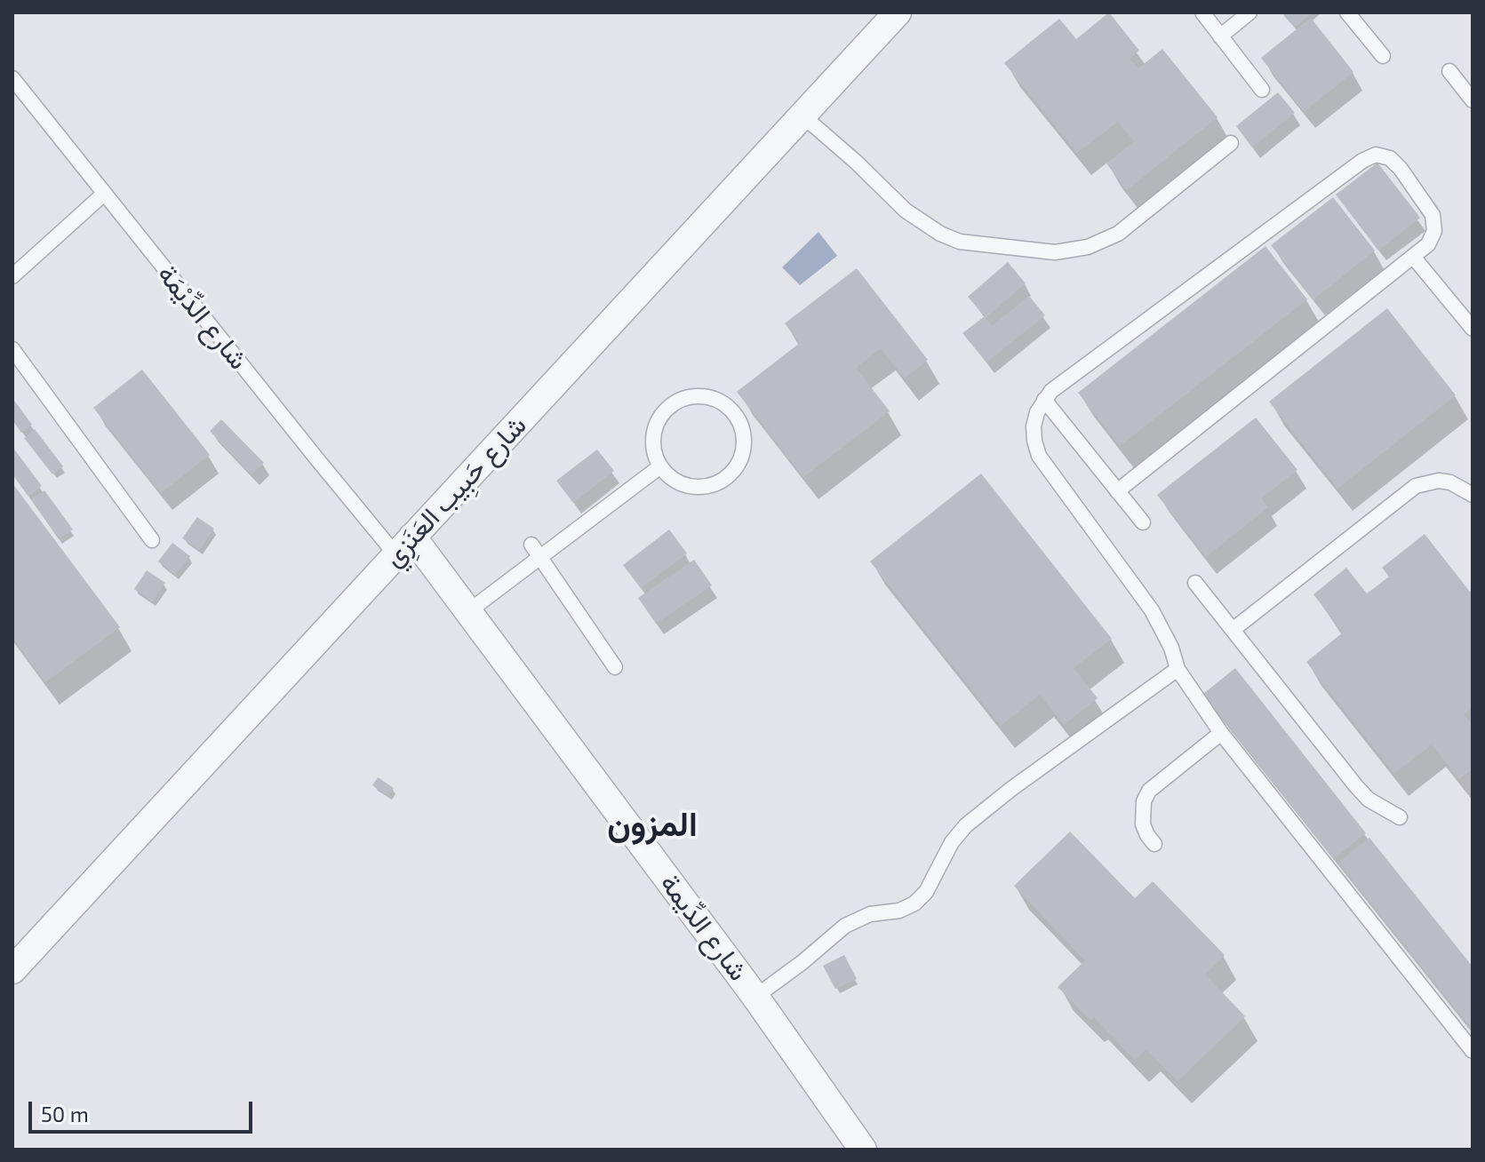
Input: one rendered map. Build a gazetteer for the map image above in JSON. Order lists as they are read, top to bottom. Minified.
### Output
{"streets":{"street":["شارع حَبِيب العَنَزِي","شارع الدِّيمة"],"lane":["شارع الدِّيْمَة"]},"crossings":[["شارع الدِّيْمَة","شارع حَبِيب العَنَزِي"],["شارع الدِّيْمَة","شارع الدِّيمة"],["شارع حَبِيب العَنَزِي","شارع الدِّيمة"]],"districts":["المزون"],"scale_bar":"50 m"}
